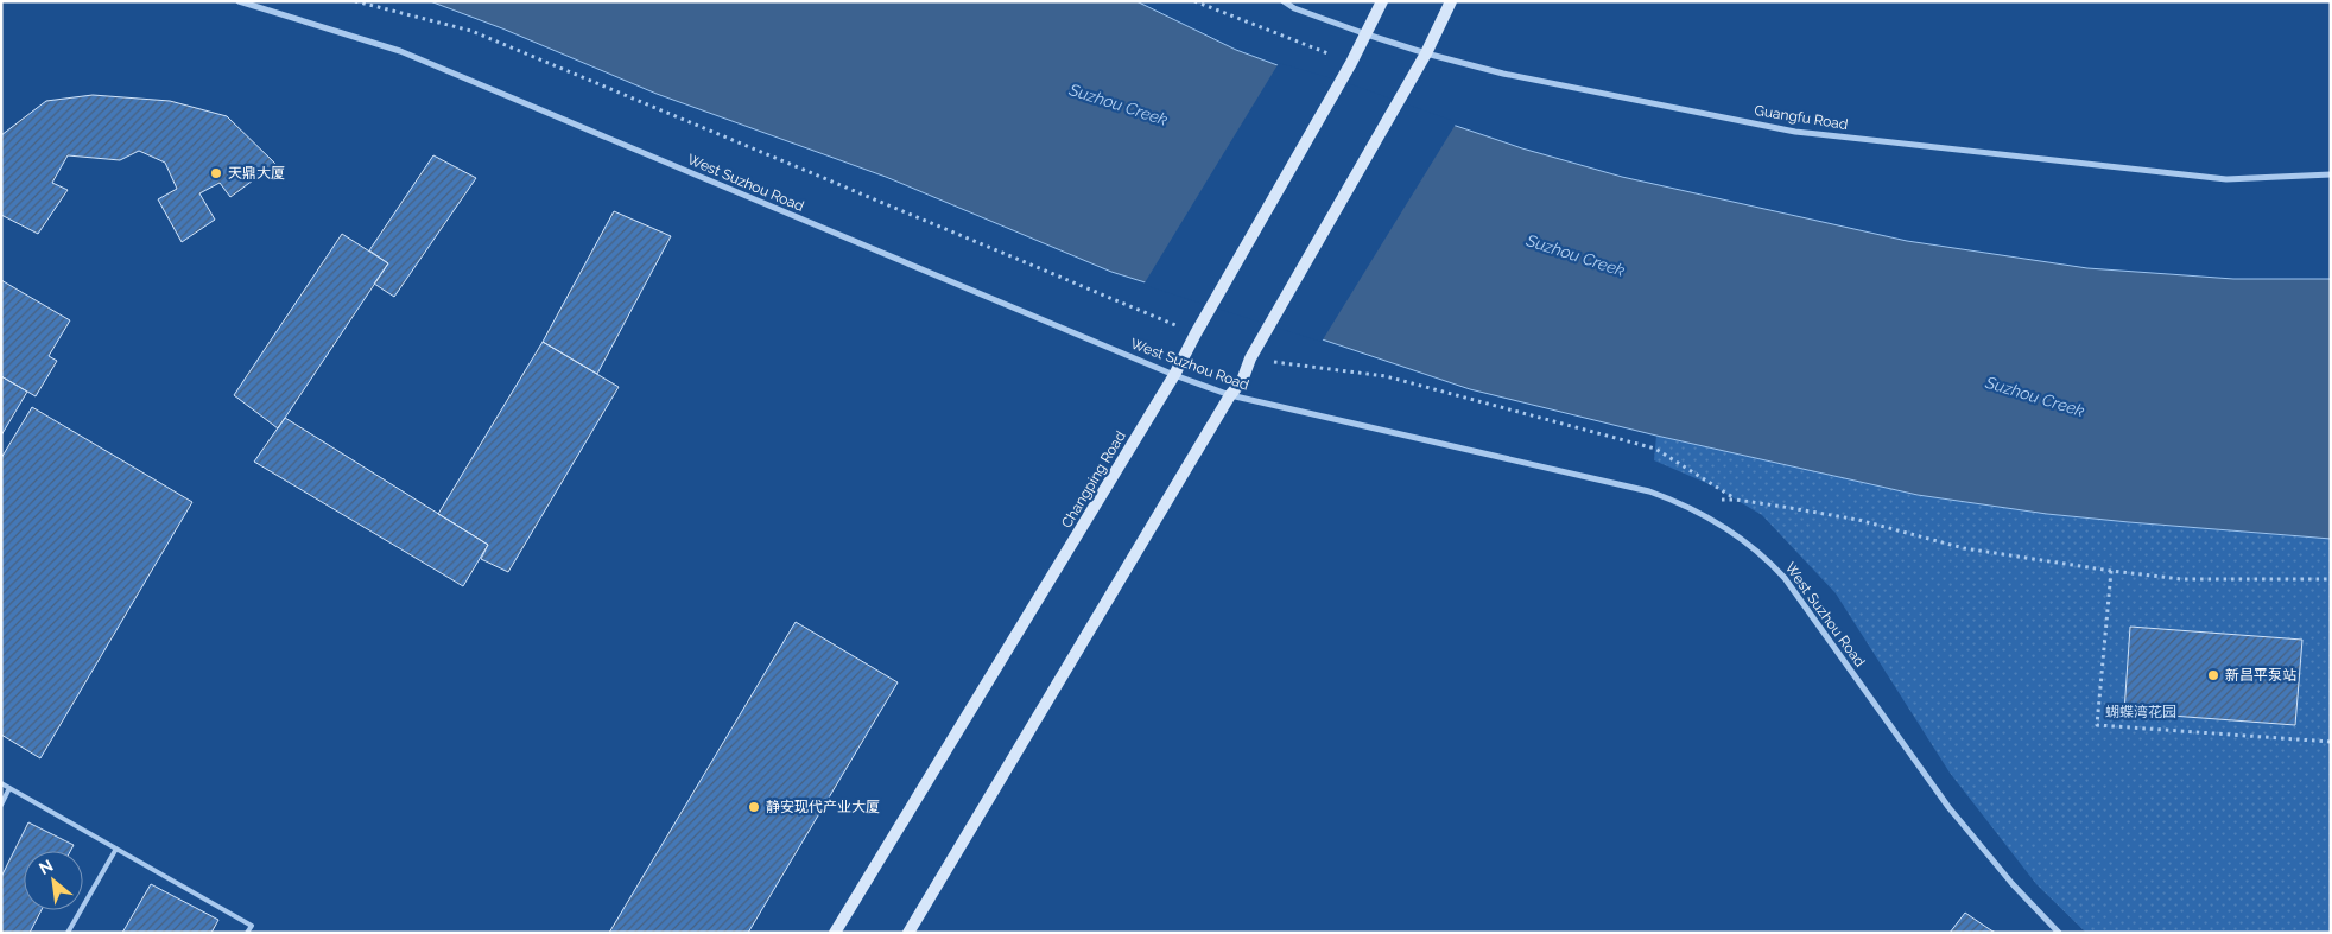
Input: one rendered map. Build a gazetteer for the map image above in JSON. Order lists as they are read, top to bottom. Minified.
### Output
{"streets":{"main road":["Changping Road"],"street":["Guangfu Road","West Suzhou Road"]},"crossings":[["Guangfu Road","Changping Road"],["West Suzhou Road","Changping Road"]],"water":["Suzhou Creek"],"parks":["蝴蝶湾花园"],"places":["天鼎大厦","新昌平泵站","静安现代产业大厦"],"north":"top left"}
